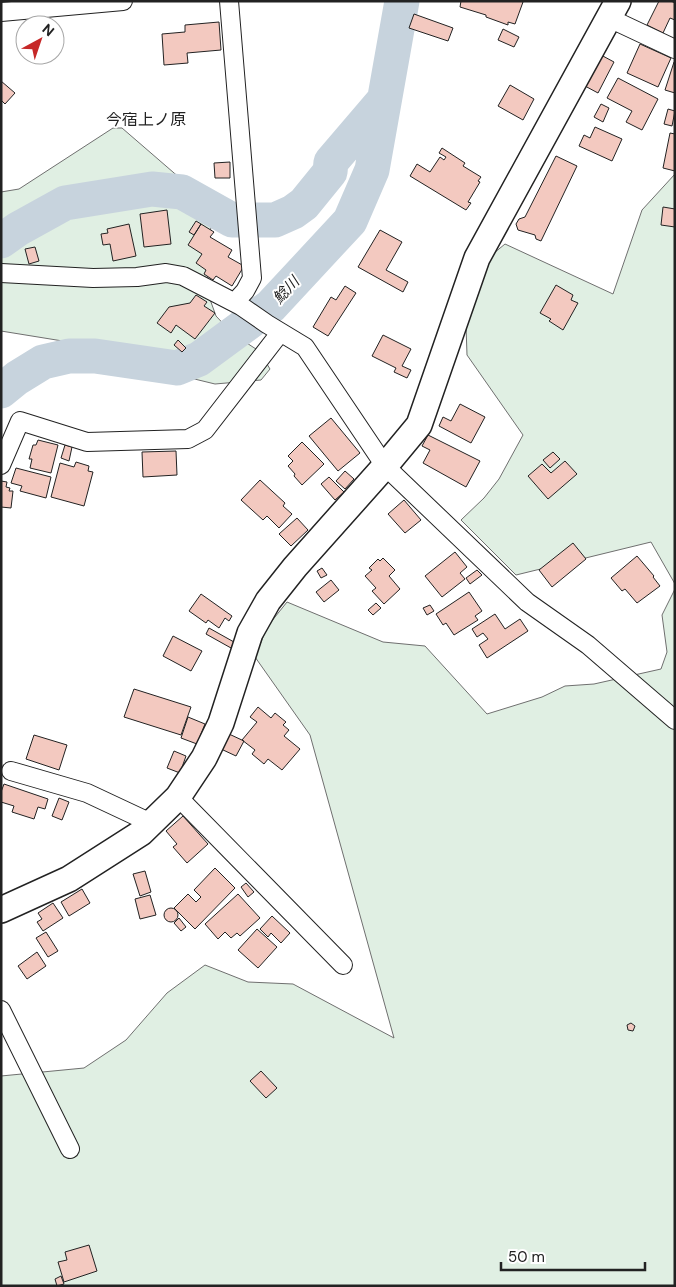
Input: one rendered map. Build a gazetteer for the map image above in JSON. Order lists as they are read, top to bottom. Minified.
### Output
{"districts":["今宿上ノ原"],"water":["鯰川"],"scale_bar":"50 m","north":"top right"}
